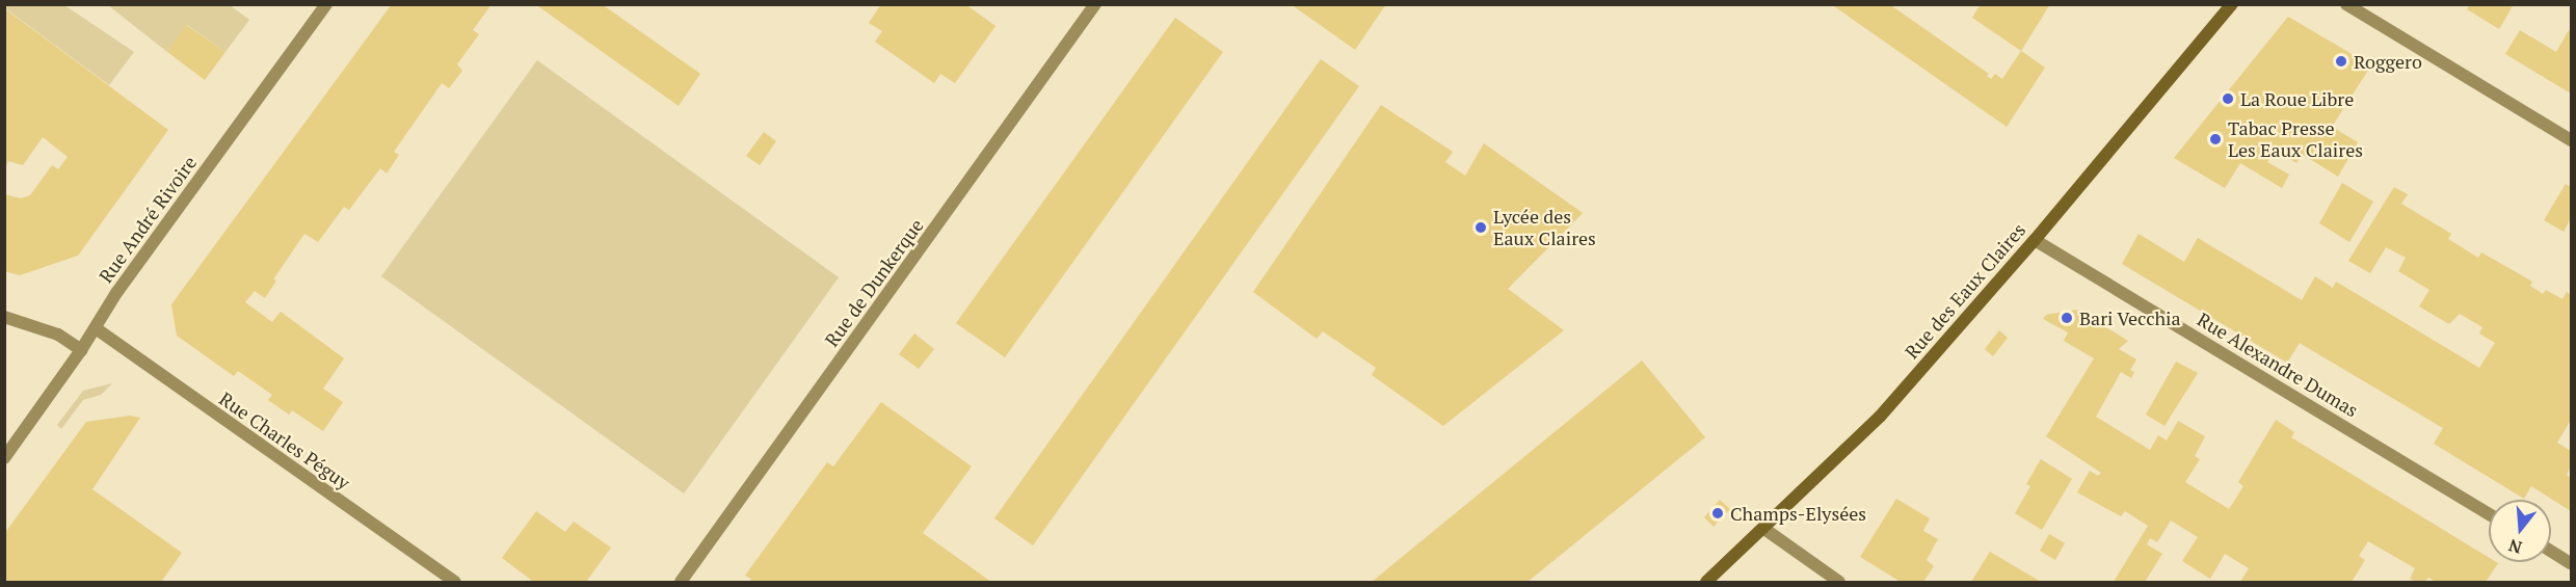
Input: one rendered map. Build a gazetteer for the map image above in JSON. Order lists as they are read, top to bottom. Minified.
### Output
{"streets":{"street":["Rue André Rivoire","Rue de Dunkerque","Rue des Eaux Claires","Rue Alexandre Dumas","Rue Charles Péguy"]},"crossings":[["Rue André Rivoire","Rue Charles Péguy"],["Rue des Eaux Claires","Rue Alexandre Dumas"]],"places":["Roggero","La Roue Libre","Tabac Presse Les Eaux Claires","Lycée des Eaux Claires","Bari Vecchia","Champs-Elysées"],"north":"bottom"}
